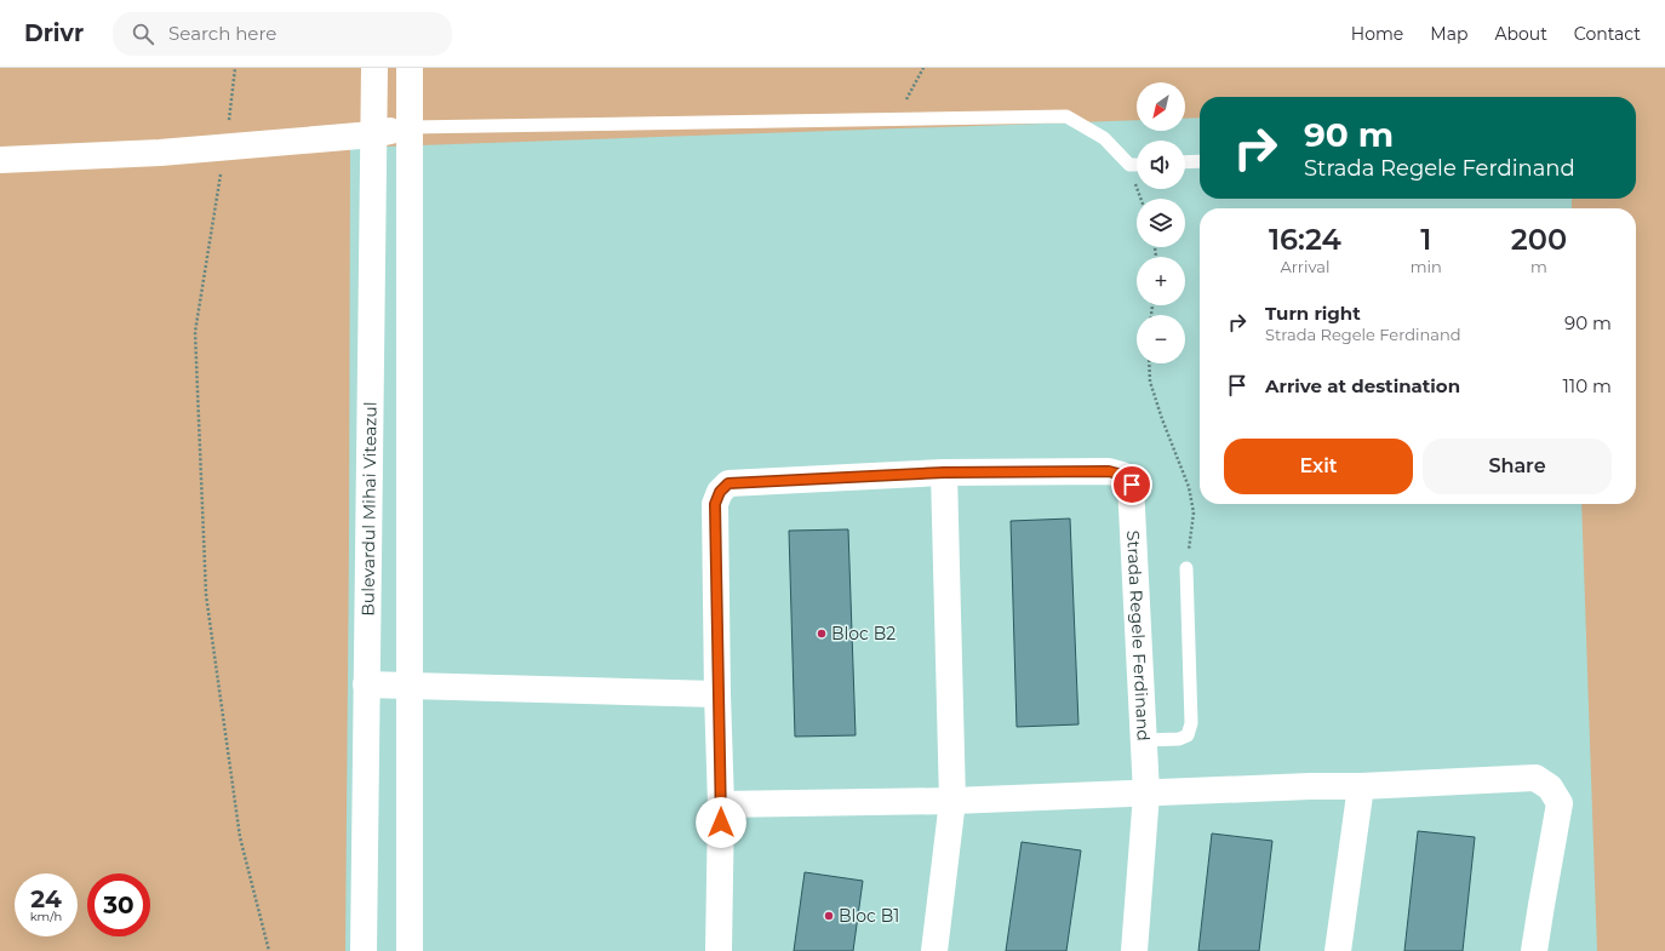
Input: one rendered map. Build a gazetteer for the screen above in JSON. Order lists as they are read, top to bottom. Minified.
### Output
{"streets":{"street":["Bulevardul Mihai Viteazul","Strada Regele Ferdinand"]},"places":["Bloc B2","Bloc B1"],"north":"bottom left","page":{"header":"Drivr","search":"Search here","nav":["Home","Map","About","Contact"],"map_buttons":["+","−"],"turn":["90 m","Strada Regele Ferdinand"],"eta":["16:24","Arrival","1","min","200","m"],"list":[{"name":"Turn right","note":"Strada Regele Ferdinand","value":"90 m"},{"name":"Arrive at destination","value":"110 m"}],"buttons":["Exit","Share"],"speed":"24 km/h","limit":"30"}}
